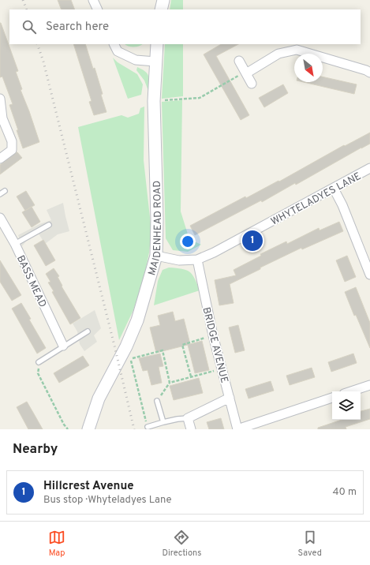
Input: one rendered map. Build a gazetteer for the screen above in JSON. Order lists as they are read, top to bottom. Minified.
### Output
{"streets":{"main road":["MAIDENHEAD ROAD"],"street":["WHYTELADYES LANE","BASS MEAD","BRIDGE AVENUE"]},"crossings":[["WHYTELADYES LANE","MAIDENHEAD ROAD"],["WHYTELADYES LANE","BRIDGE AVENUE"]],"north":"bottom right","page":{"search":"Search here","pins":"1","heading":"Nearby","list":[{"mark":"1","name":"Hillcrest Avenue","note":"Bus stop · Whyteladyes Lane","value":"40 m"}],"nav":["Map","Directions","Saved"]}}
